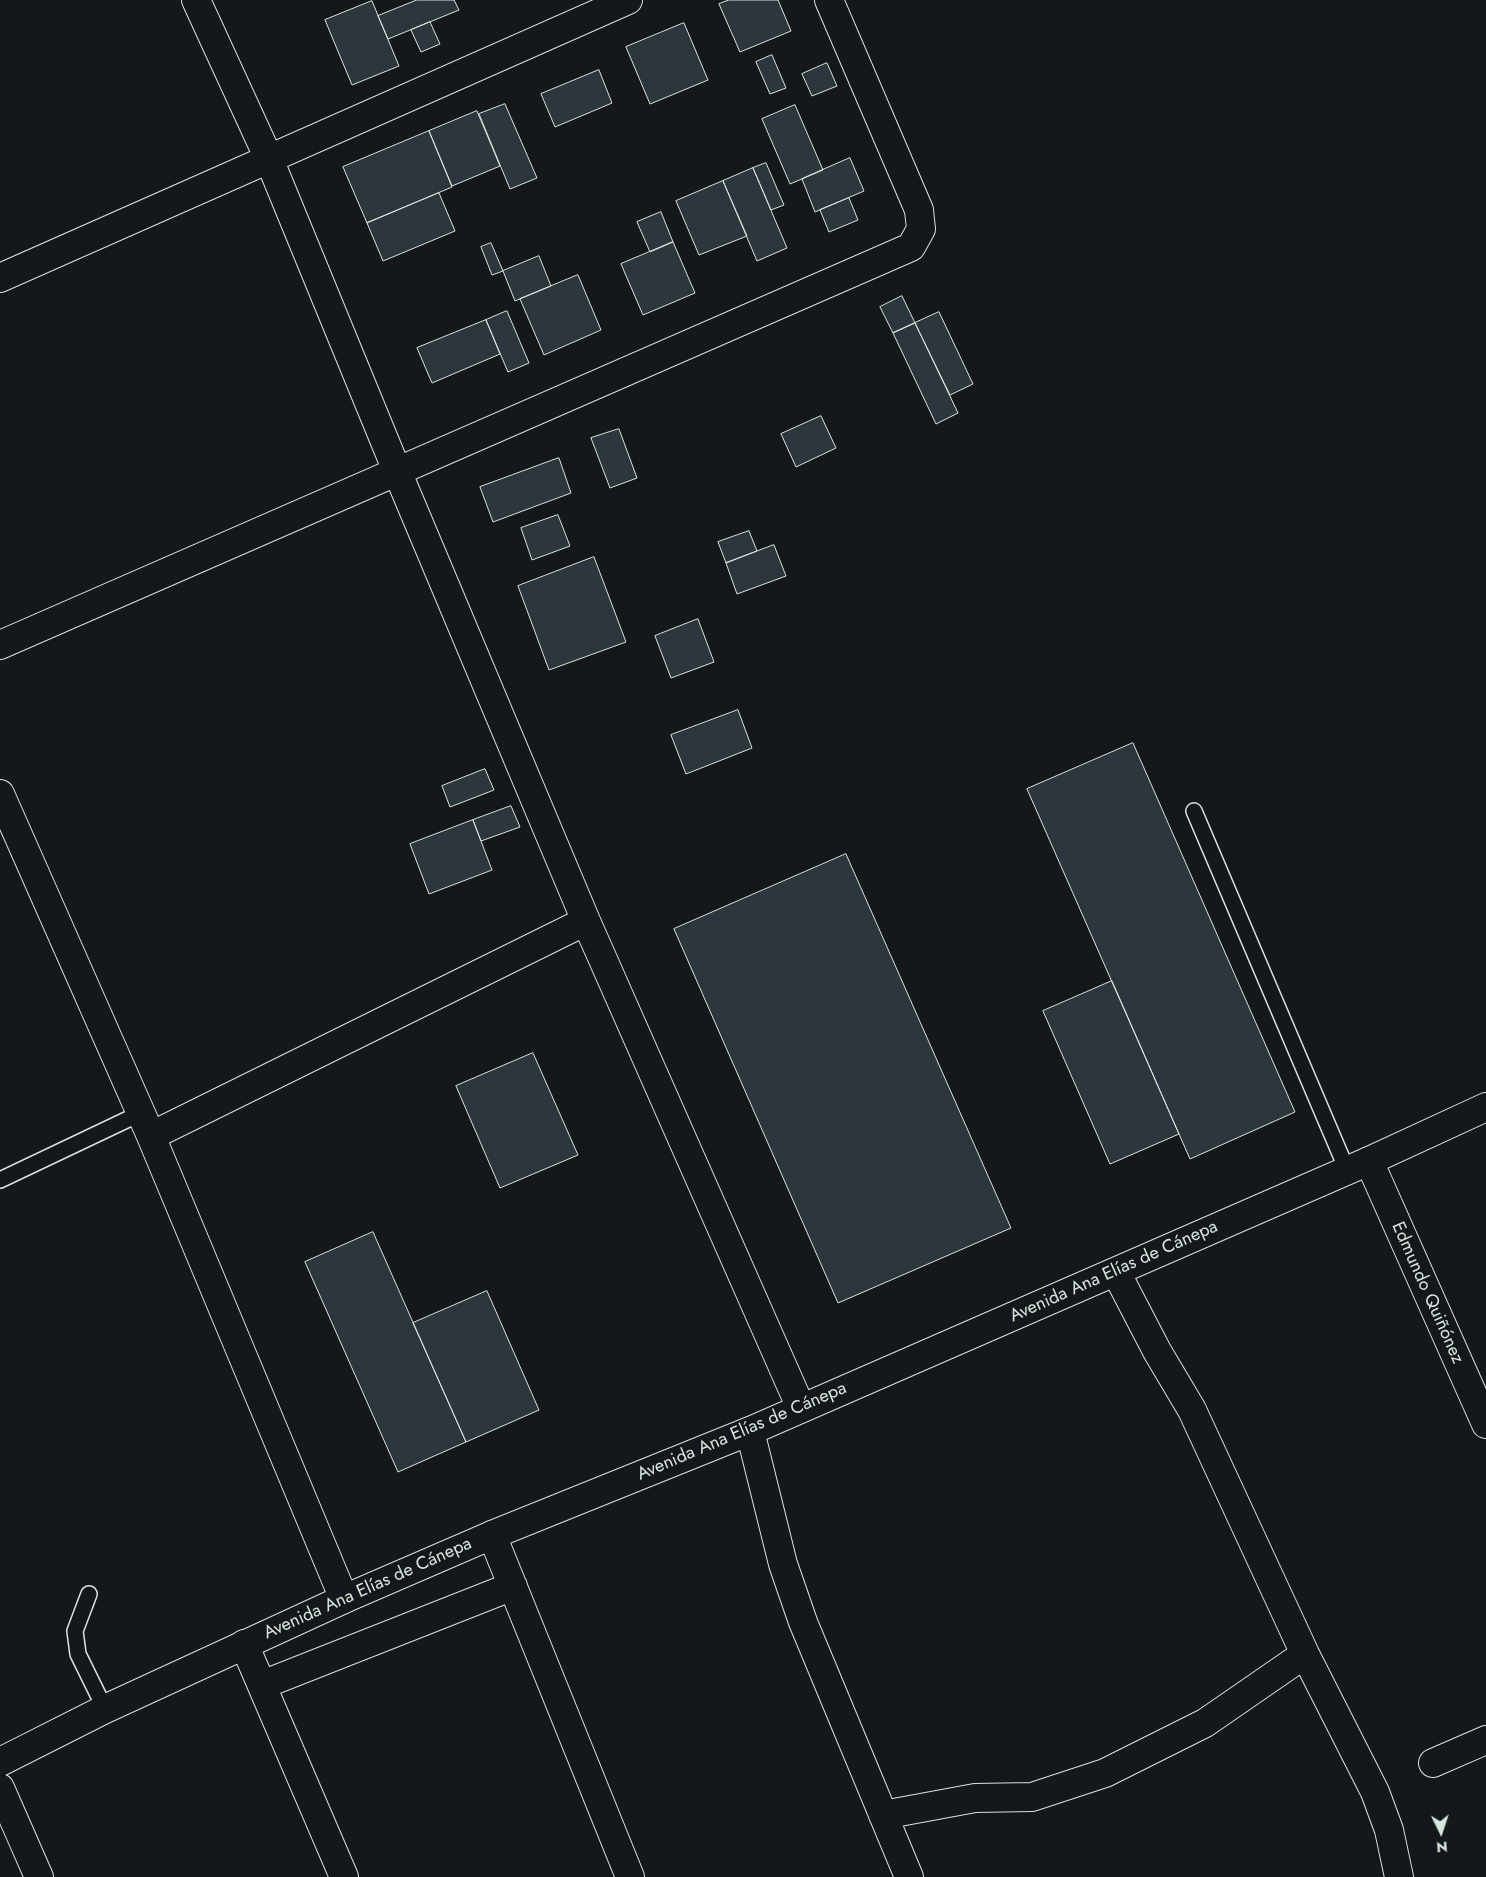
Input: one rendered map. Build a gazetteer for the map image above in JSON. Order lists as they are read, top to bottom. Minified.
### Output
{"streets":{"street":["Avenida Ana Elías de Cánepa","Edmundo Quiñónez"]},"crossings":[["Avenida Ana Elías de Cánepa","Edmundo Quiñónez"]],"north":"bottom"}
